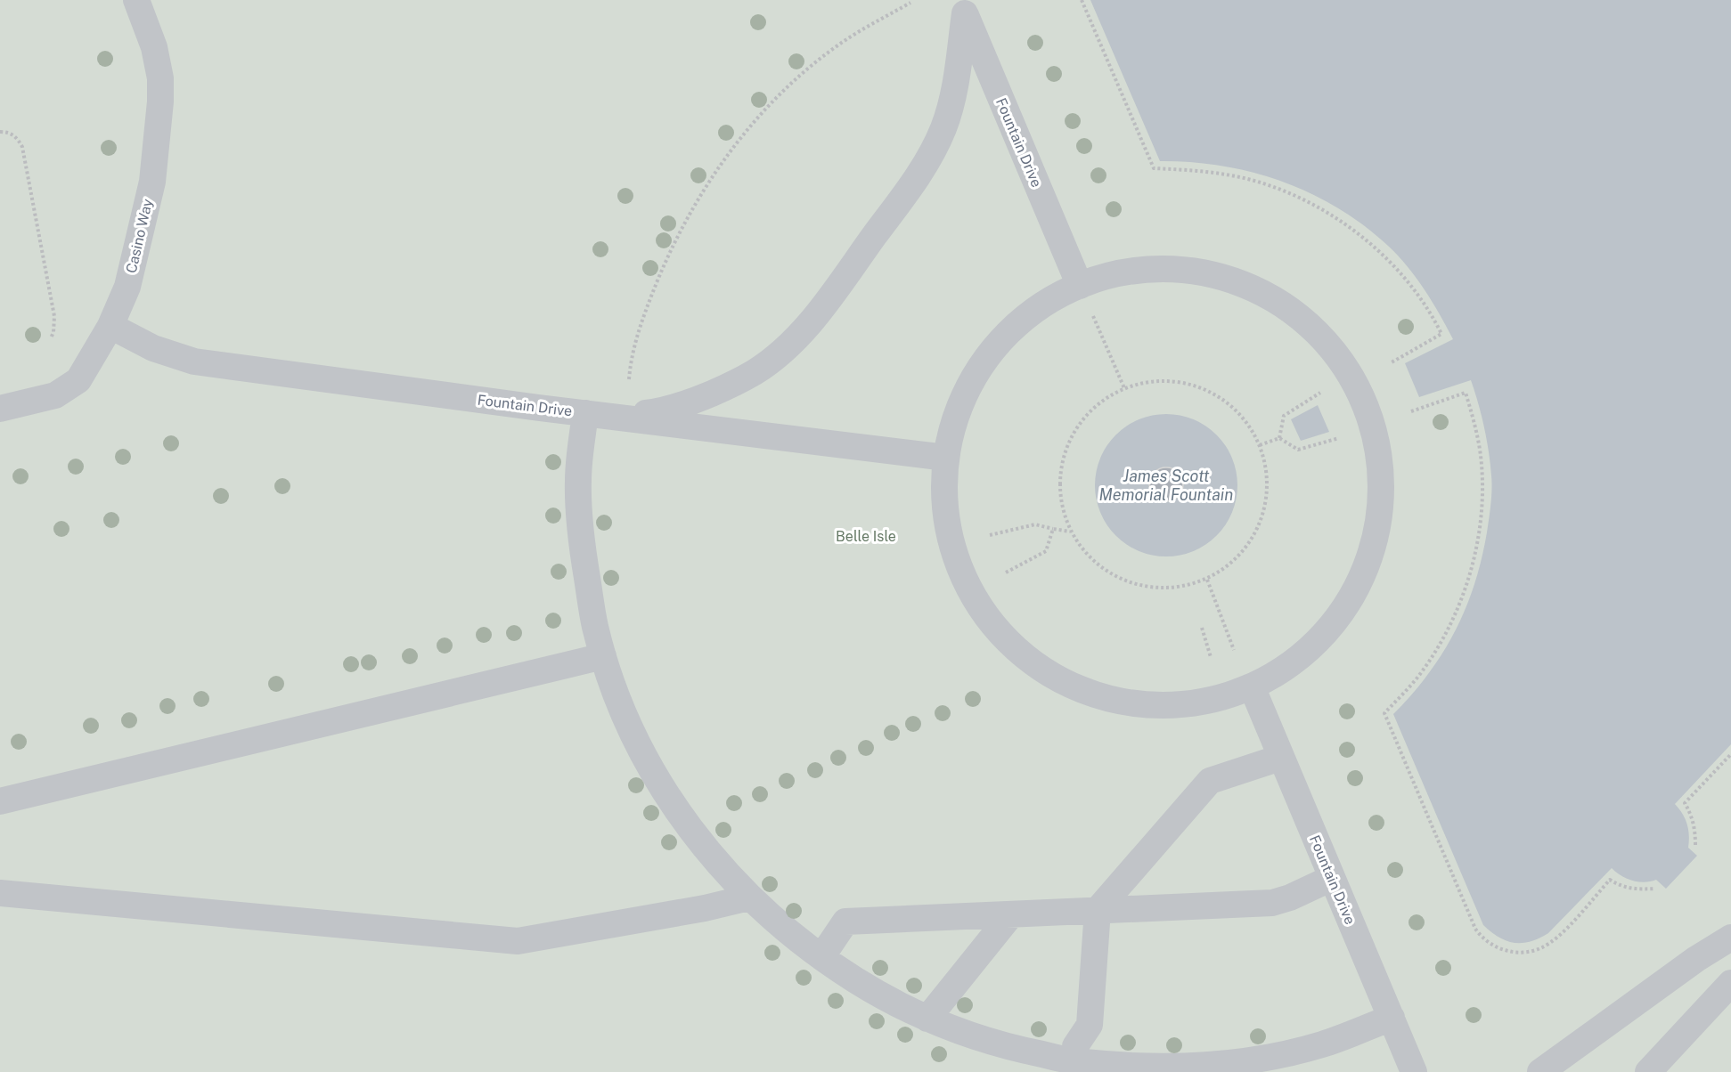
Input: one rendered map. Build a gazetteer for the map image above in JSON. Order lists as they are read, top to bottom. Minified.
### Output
{"streets":{"street":["Fountain Drive","Casino Way"]},"crossings":[["Fountain Drive","Casino Way"]],"water":["James Scott Memorial Fountain"],"parks":["Belle Isle"]}
